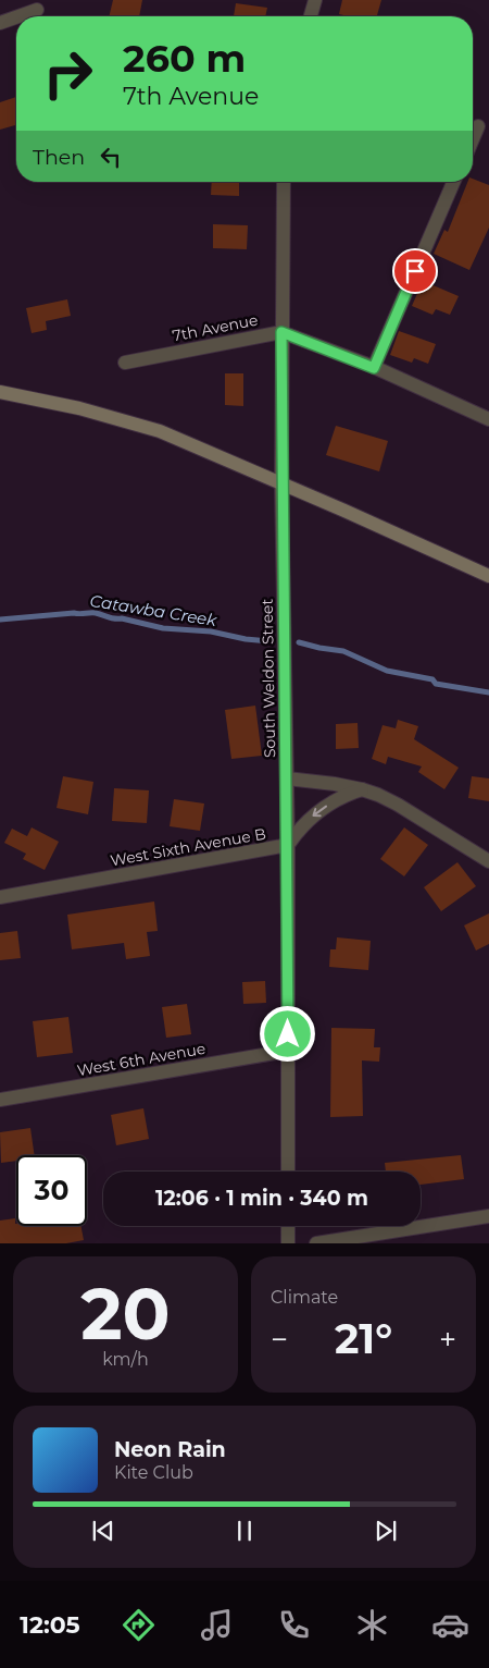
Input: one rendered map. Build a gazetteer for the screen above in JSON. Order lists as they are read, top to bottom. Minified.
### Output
{"streets":{"street":["7th Avenue","South Weldon Street","West Sixth Avenue B","West 6th Avenue"]},"crossings":[["7th Avenue","South Weldon Street"],["South Weldon Street","West Sixth Avenue B"],["South Weldon Street","West 6th Avenue"]],"water":["Catawba Creek"],"page":{"turn":["260 m","7th Avenue"],"then":"Then","limit":"30","trip":"12:06 · 1 min · 340 m","tile":[["20","km/h"],"Climate"],"heat":["−","21°","+"],"song":["Neon Rain","Kite Club"],"tabs":"12:05"}}
